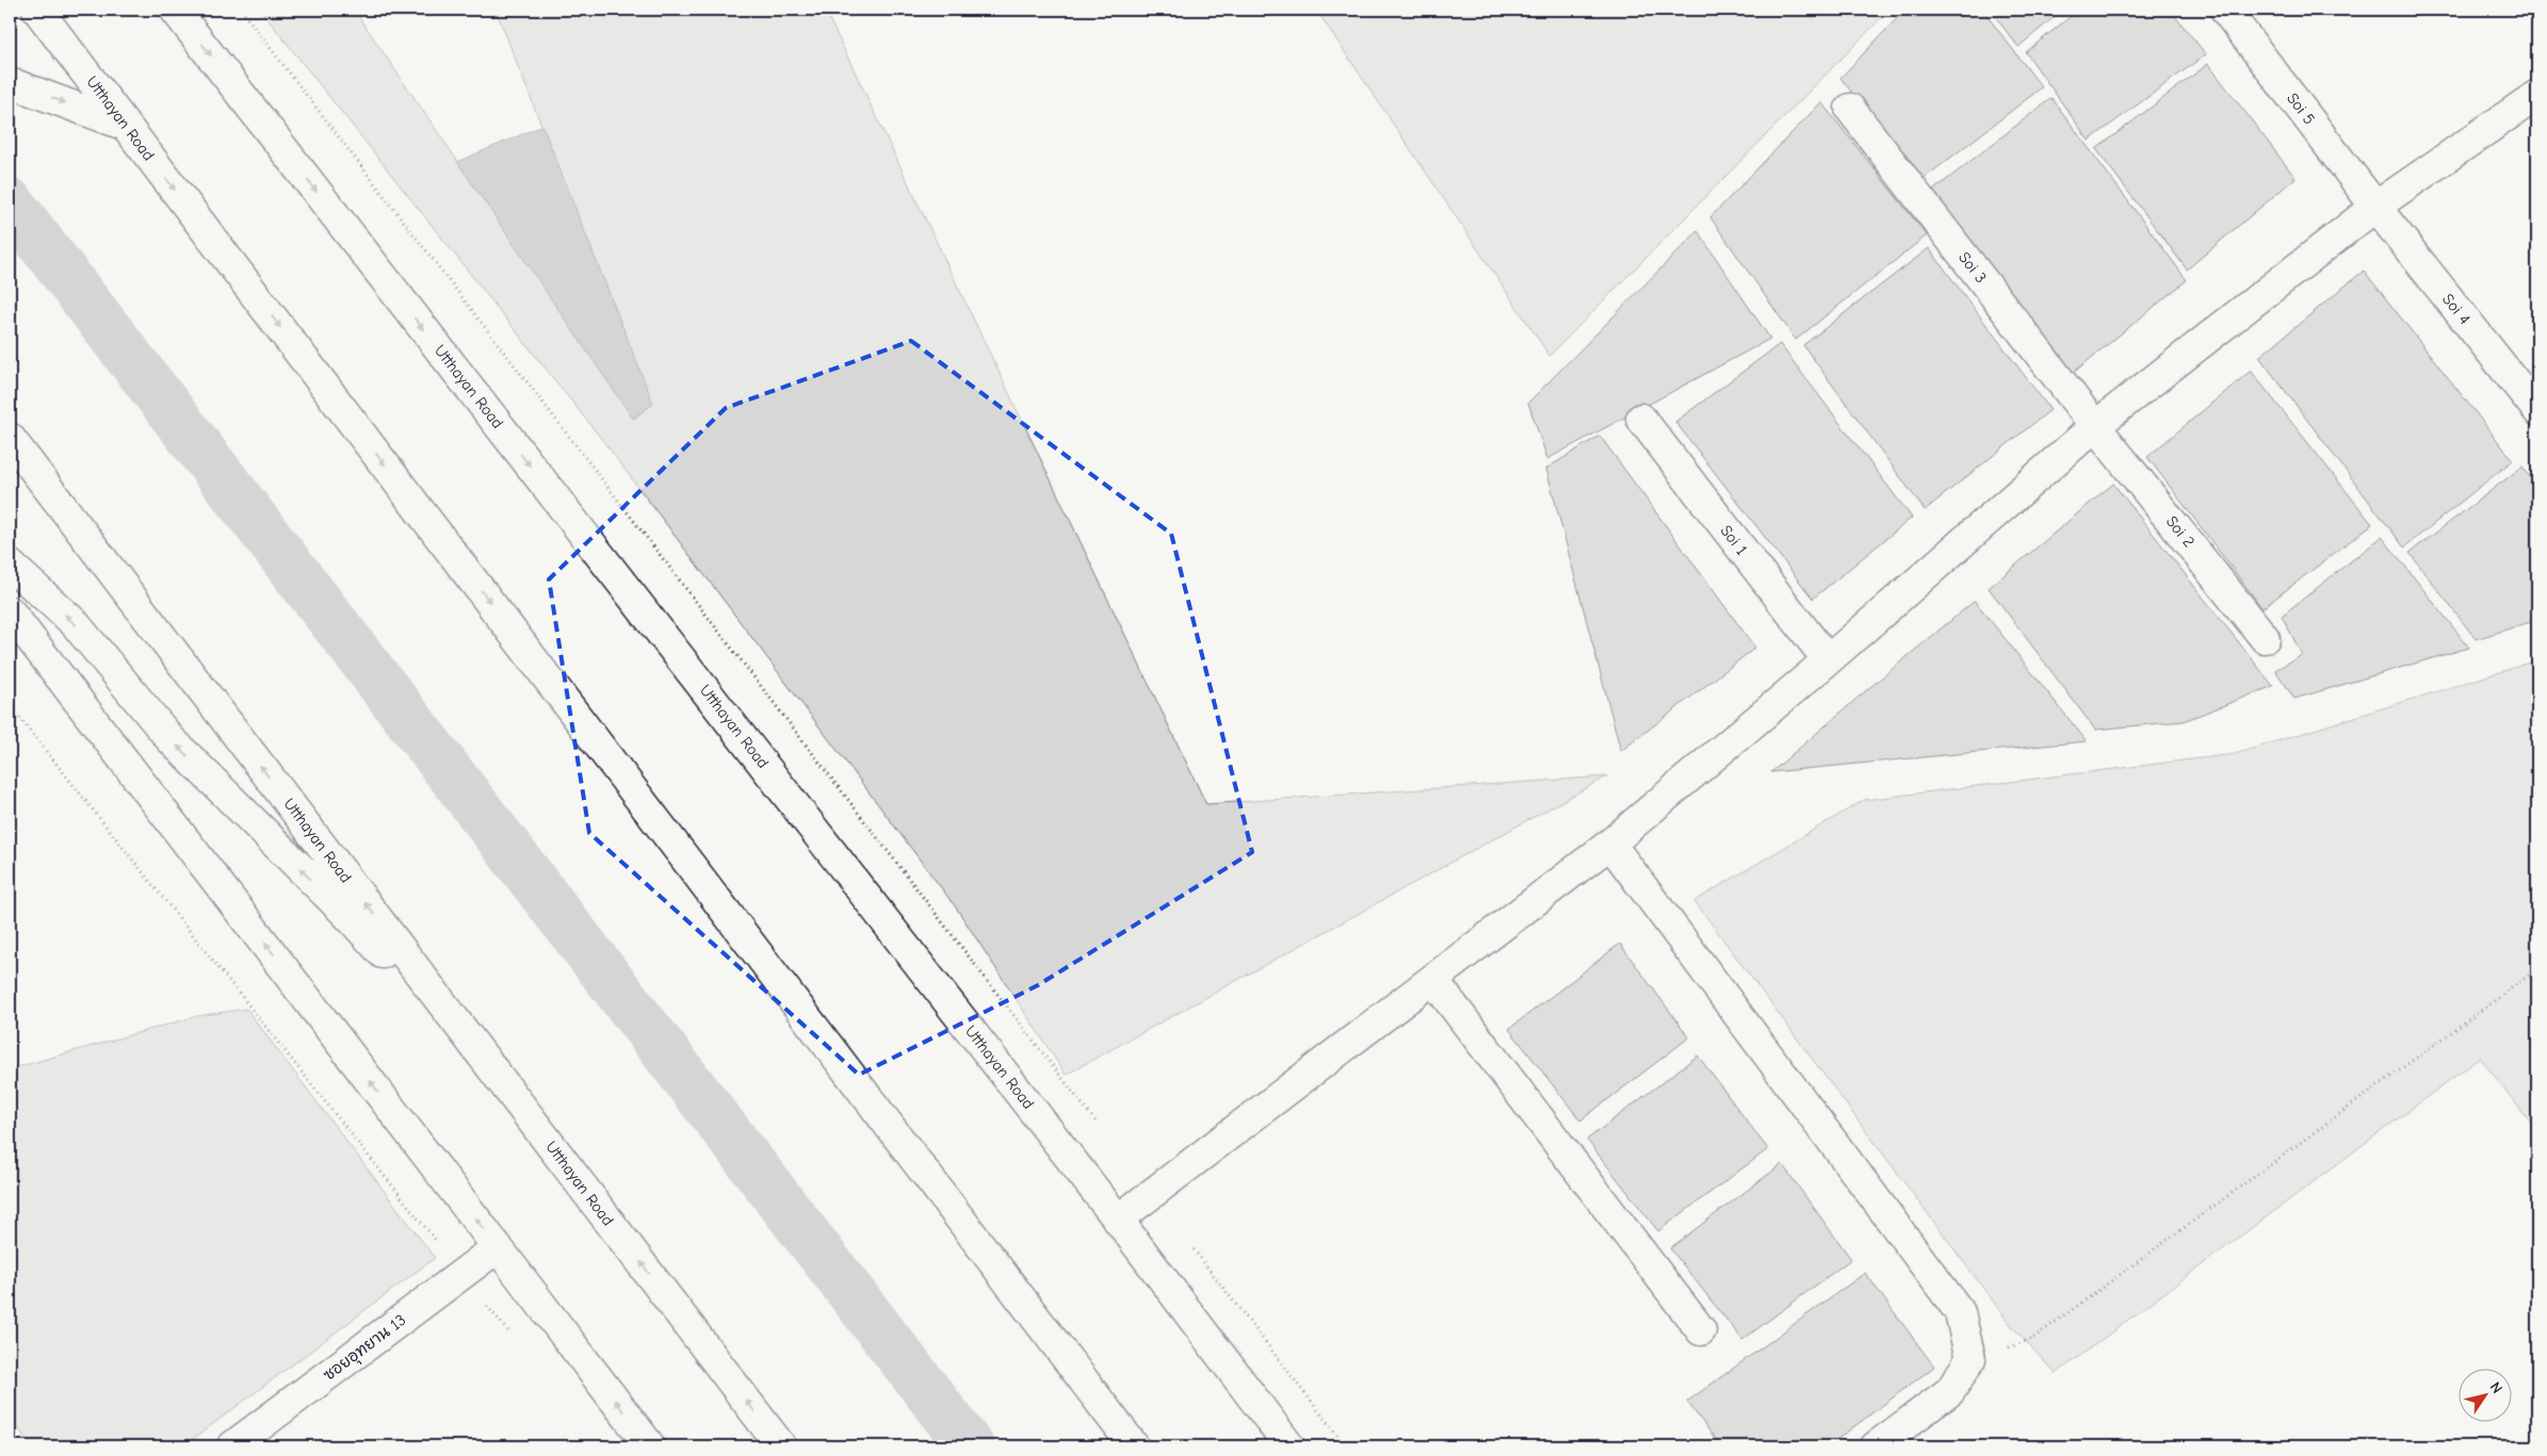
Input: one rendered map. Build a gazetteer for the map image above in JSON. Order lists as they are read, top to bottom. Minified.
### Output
{"streets":{"street":["Soi 5","Utthayan Road","Soi 3","Soi 4","Soi 2","Soi 1","ซอยอุทยาน 13"]},"crossings":[["Soi 5","Soi 4"],["Soi 3","Soi 2"]],"north":"top right"}
